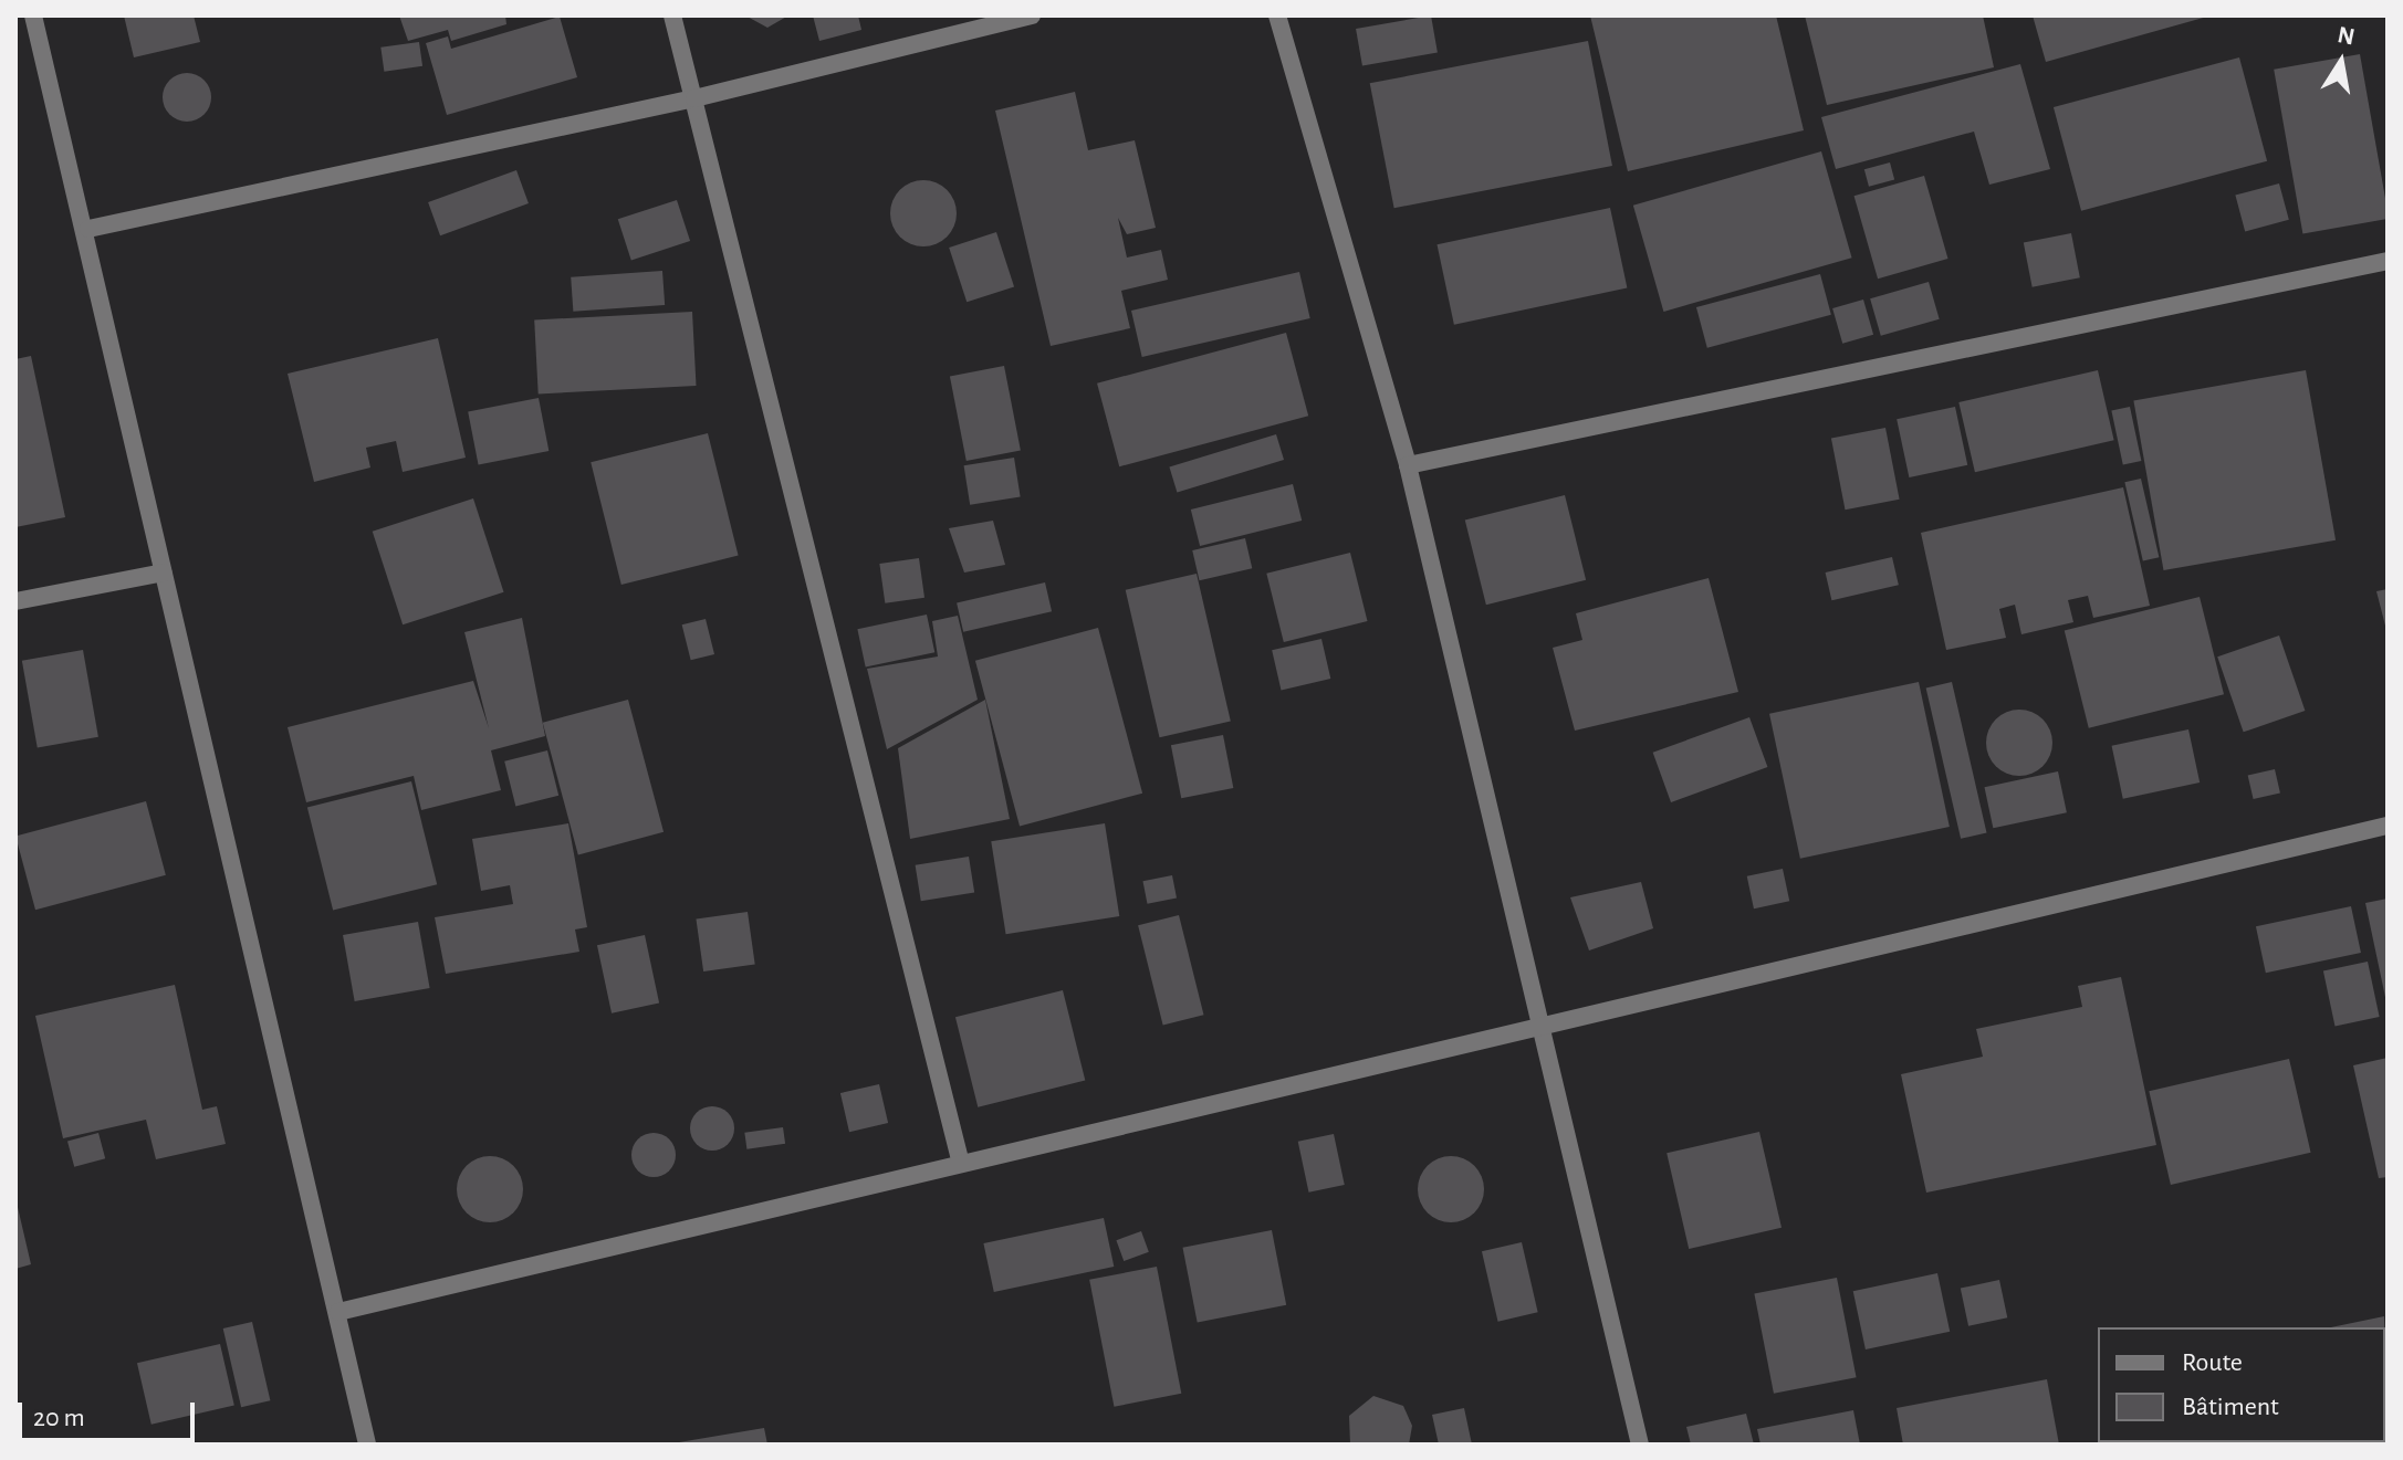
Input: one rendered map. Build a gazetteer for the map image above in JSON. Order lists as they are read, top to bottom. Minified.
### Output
{"legend":["Route","Bâtiment"],"scale_bar":"20 m","north":"top"}
